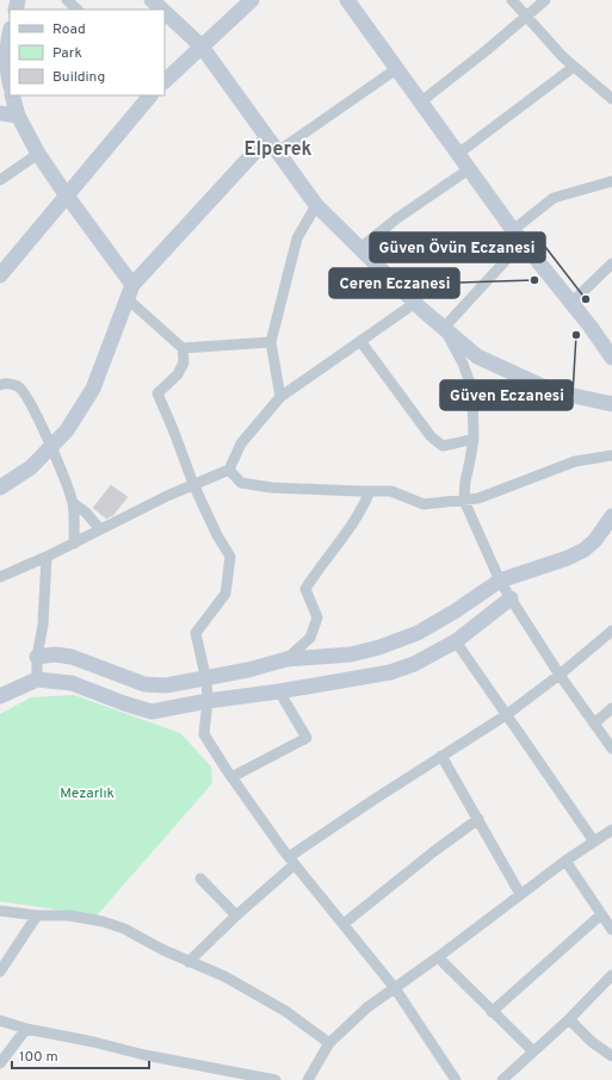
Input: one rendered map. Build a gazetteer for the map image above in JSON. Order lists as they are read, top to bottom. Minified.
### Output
{"districts":["Elperek"],"parks":["Mezarlık"],"places":["Ceren Eczanesi","Güven Övün Eczanesi","Güven Eczanesi"],"legend":["Road","Park","Building"],"scale_bar":"100 m"}
